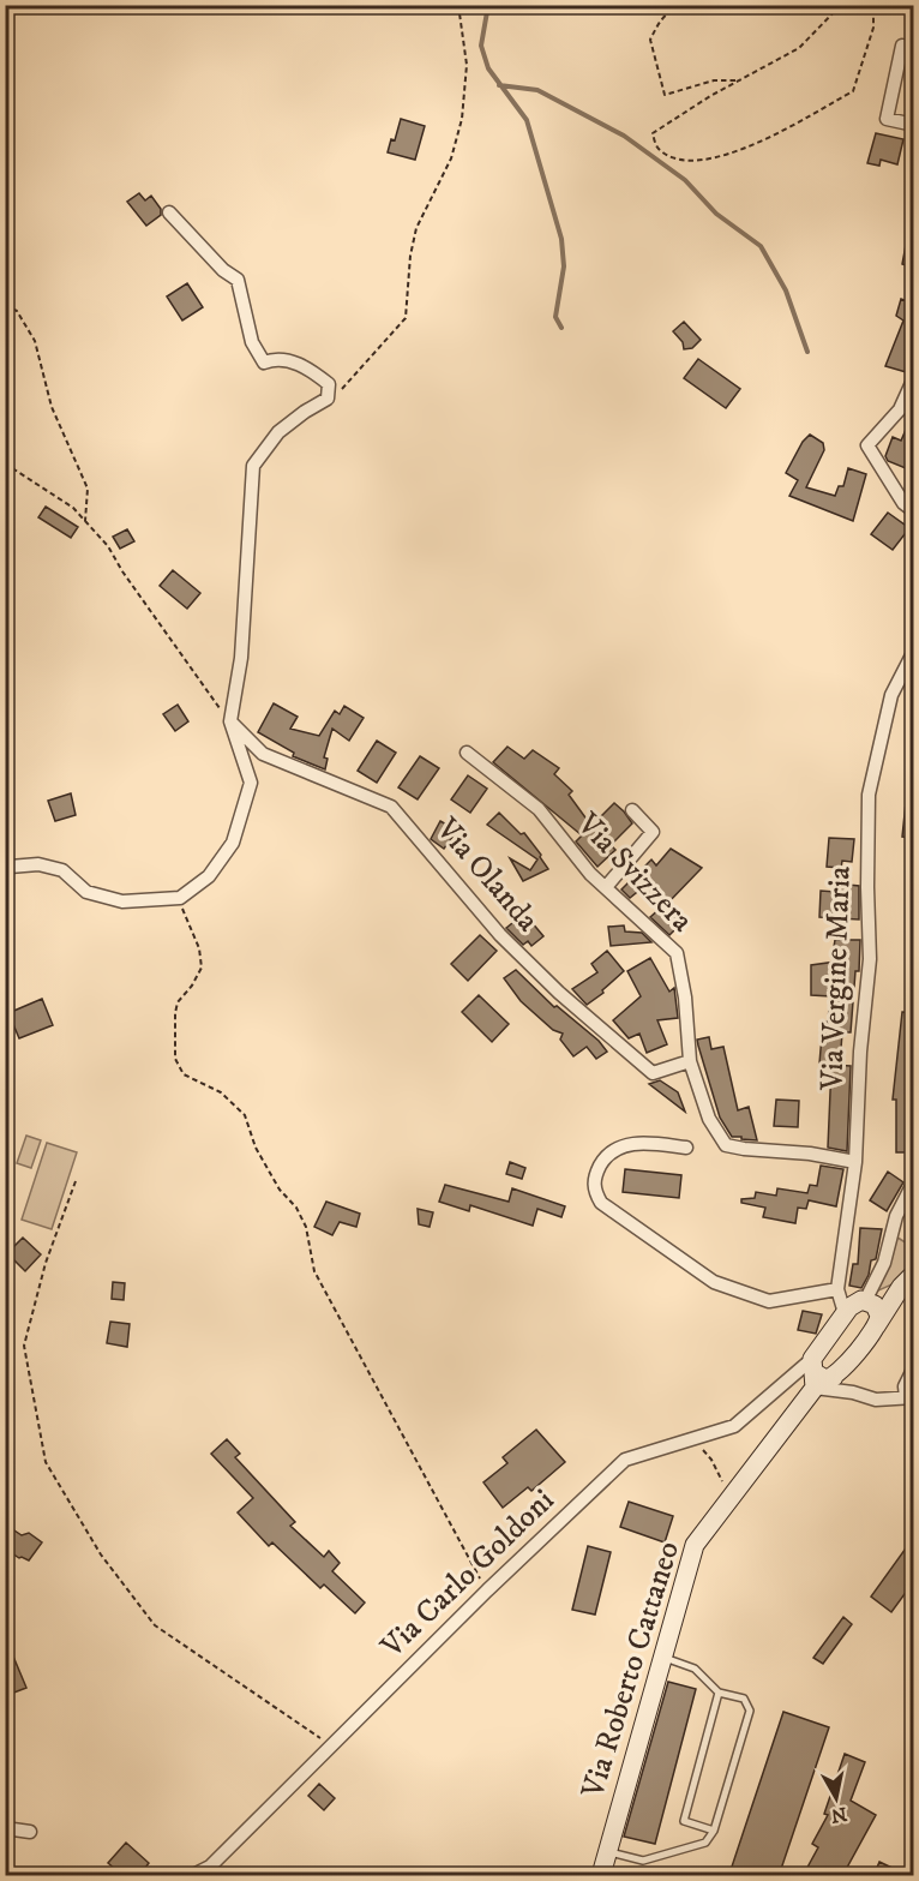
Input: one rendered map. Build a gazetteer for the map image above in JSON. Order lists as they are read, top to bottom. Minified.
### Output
{"streets":{"main road":["Via Roberto Cattaneo"],"street":["Via Svizzera","Via Olanda","Via Vergine Maria","Via Carlo Goldoni"]},"crossings":[["Via Svizzera","Via Olanda"],["Via Svizzera","Via Vergine Maria"],["Via Vergine Maria","Via Roberto Cattaneo"],["Via Carlo Goldoni","Via Roberto Cattaneo"]],"north":"bottom"}
